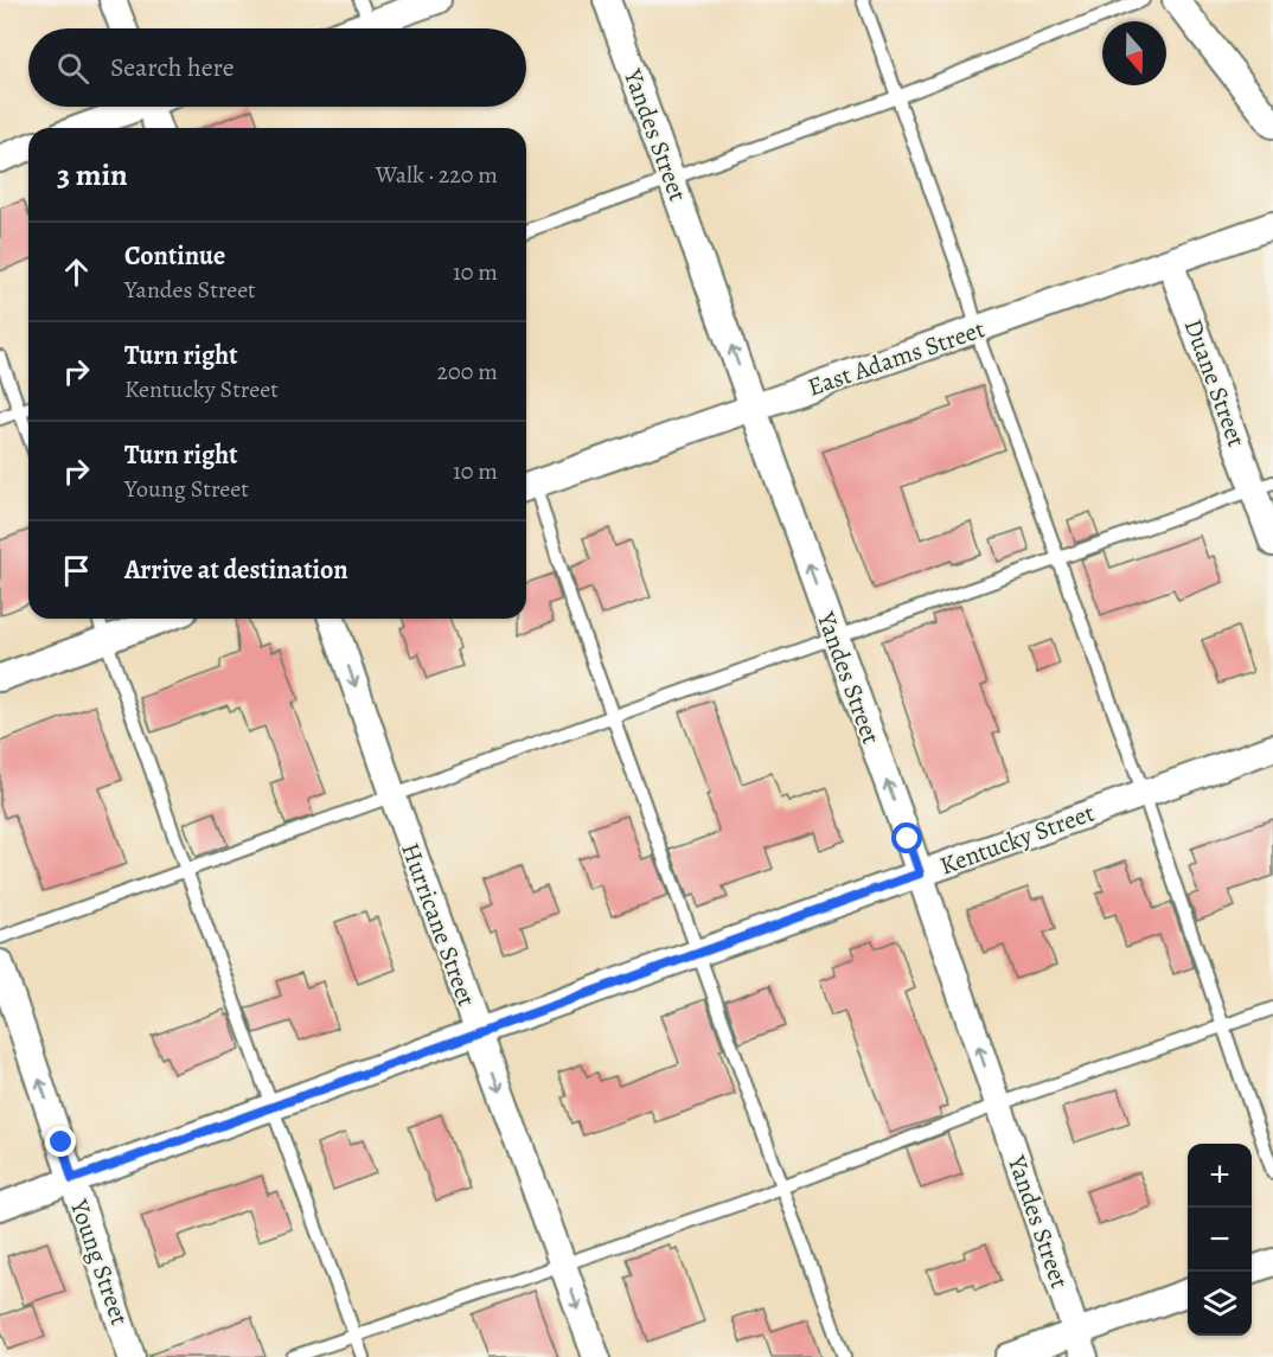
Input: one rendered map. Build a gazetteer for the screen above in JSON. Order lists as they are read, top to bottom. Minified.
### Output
{"streets":{"street":["Yandes Street","East Adams Street","Duane Street","Kentucky Street","Hurricane Street","Young Street"]},"crossings":[["Yandes Street","East Adams Street"],["Yandes Street","Kentucky Street"],["East Adams Street","Duane Street"],["Kentucky Street","Hurricane Street"],["Kentucky Street","Young Street"]],"one_way":["Yandes Street","Hurricane Street","Young Street"],"north":"bottom","page":{"search":"Search here","heading":["3 min","Walk · 220 m"],"list":[["Continue","Yandes Street","10 m"],["Turn right","Kentucky Street","200 m"],["Turn right","Young Street","10 m"],"Arrive at destination"],"map_buttons":["+","−"]}}
